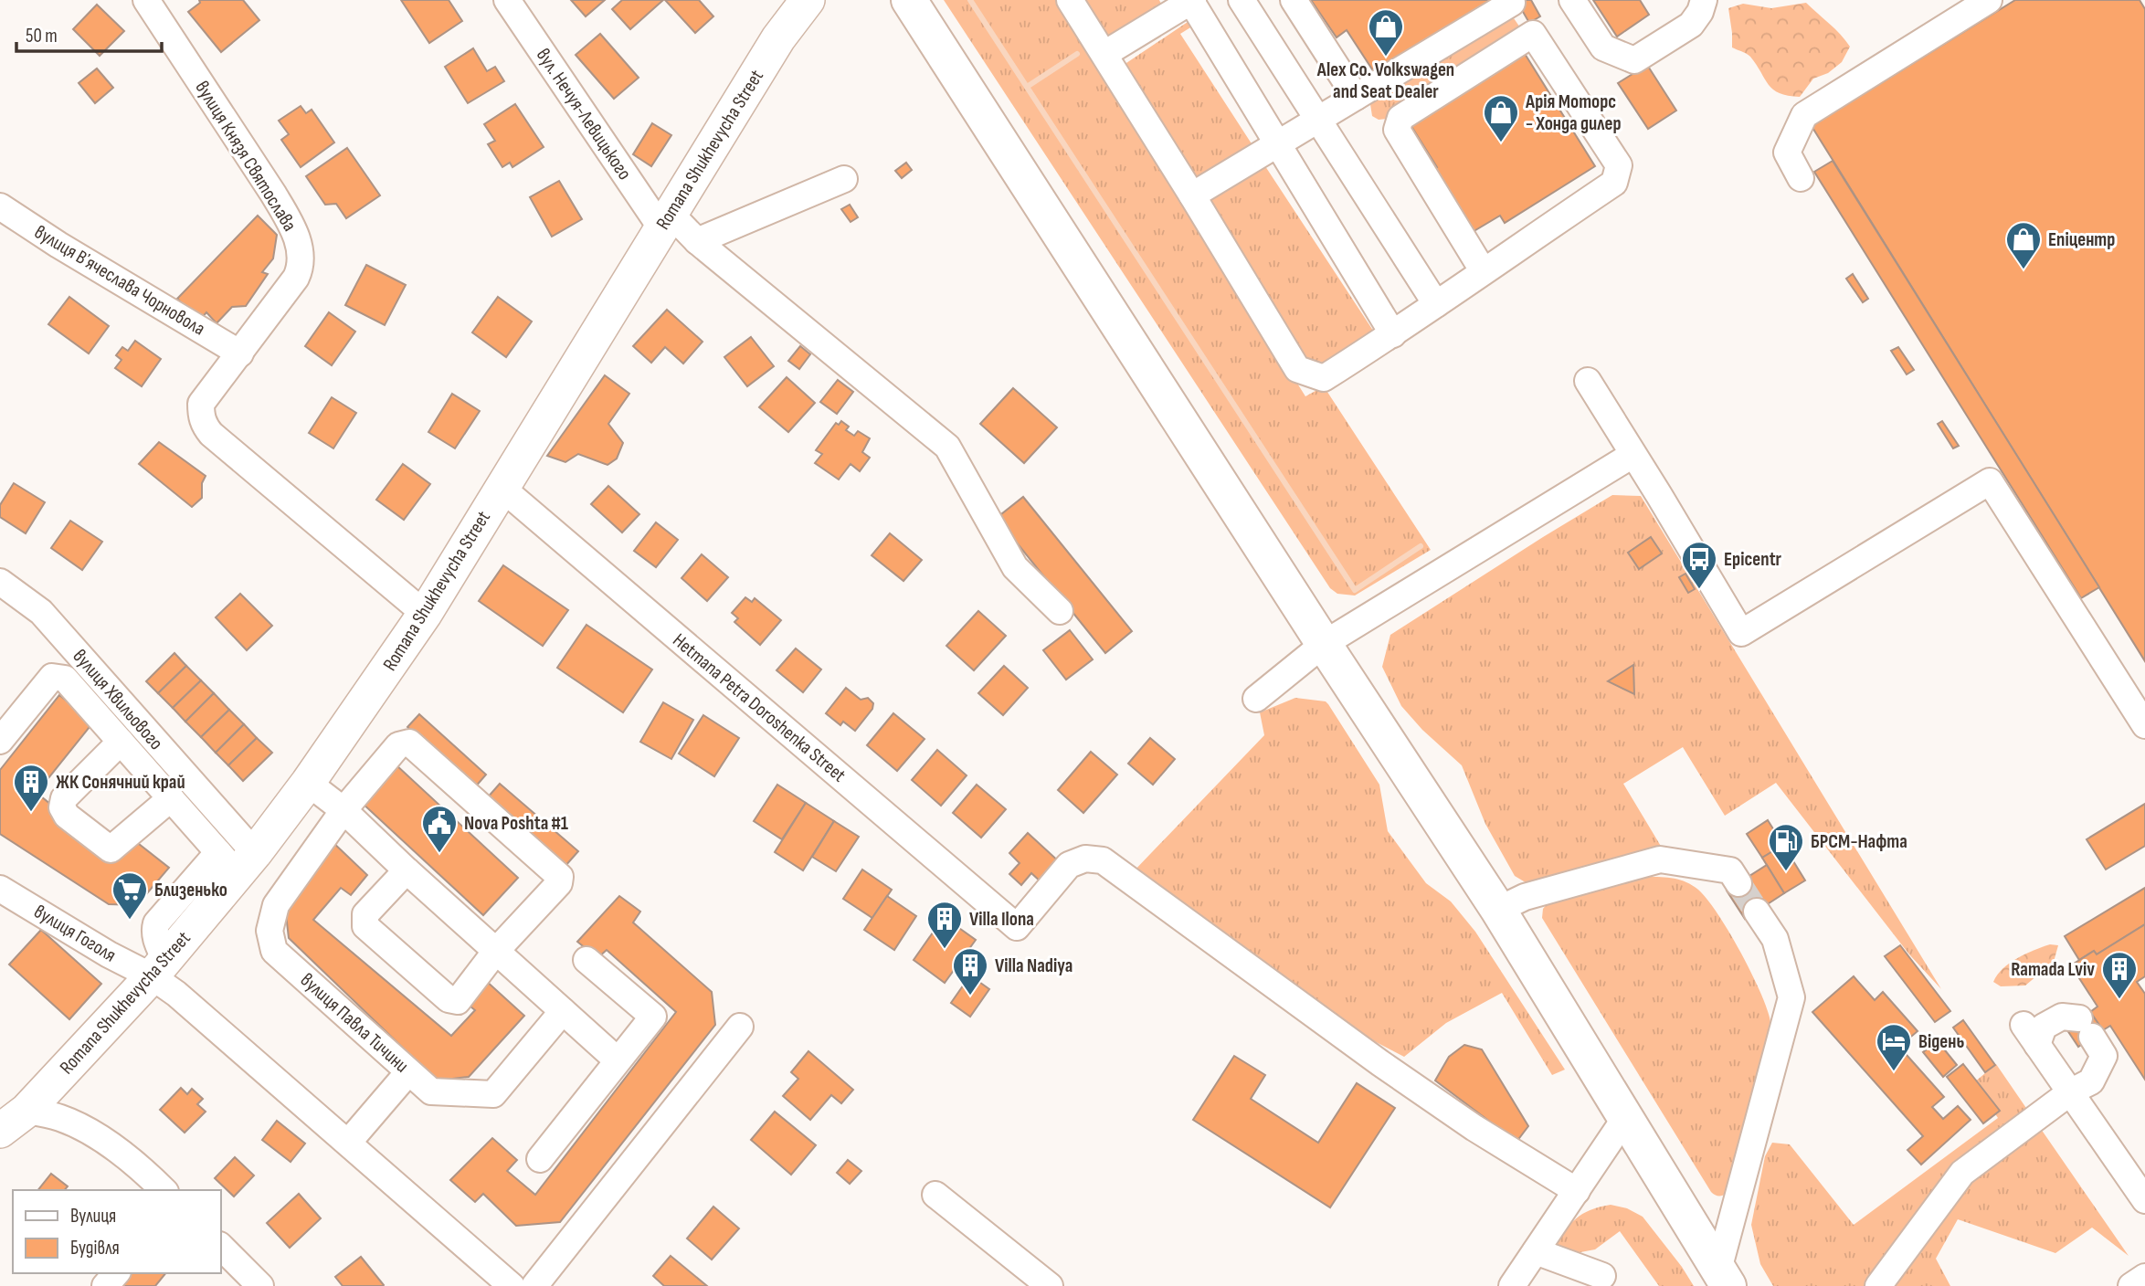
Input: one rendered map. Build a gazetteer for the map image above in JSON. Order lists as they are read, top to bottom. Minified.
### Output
{"streets":{"main road":["Romana Shukhevycha Street"],"street":["вул. Нечуя-Левицького","вулиця Князя Святослава","вулиця Вʼячеслава Чорновола","вулиця Хвильового","Hetmana Petra Doroshenka Street","вулиця Гоголя","вулиця Павла Тичини"]},"crossings":[["вул. Нечуя-Левицького","Romana Shukhevycha Street"],["Romana Shukhevycha Street","вулиця Князя Святослава"],["Romana Shukhevycha Street","вулиця Хвильового"],["Romana Shukhevycha Street","Hetmana Petra Doroshenka Street"],["Romana Shukhevycha Street","вулиця Гоголя"],["вулиця Князя Святослава","вулиця Вʼячеслава Чорновола"]],"places":{"shop":["Alex Co. Volkswagen and Seat Dealer","Арія Моторс - Хонда дилер","Епіцентр"],"bus stop":["Epicentr"],"building":["ЖК Сонячний край","Villa Ilona","Villa Nadiya","Ramada Lviv"],"public building":["Nova Poshta #1"],"fuel station":["БРСМ-Нафта"],"supermarket":["Близенько"],"hotel":["Відень"]},"legend":["Вулиця","Будівля"],"scale_bar":"50 m"}
